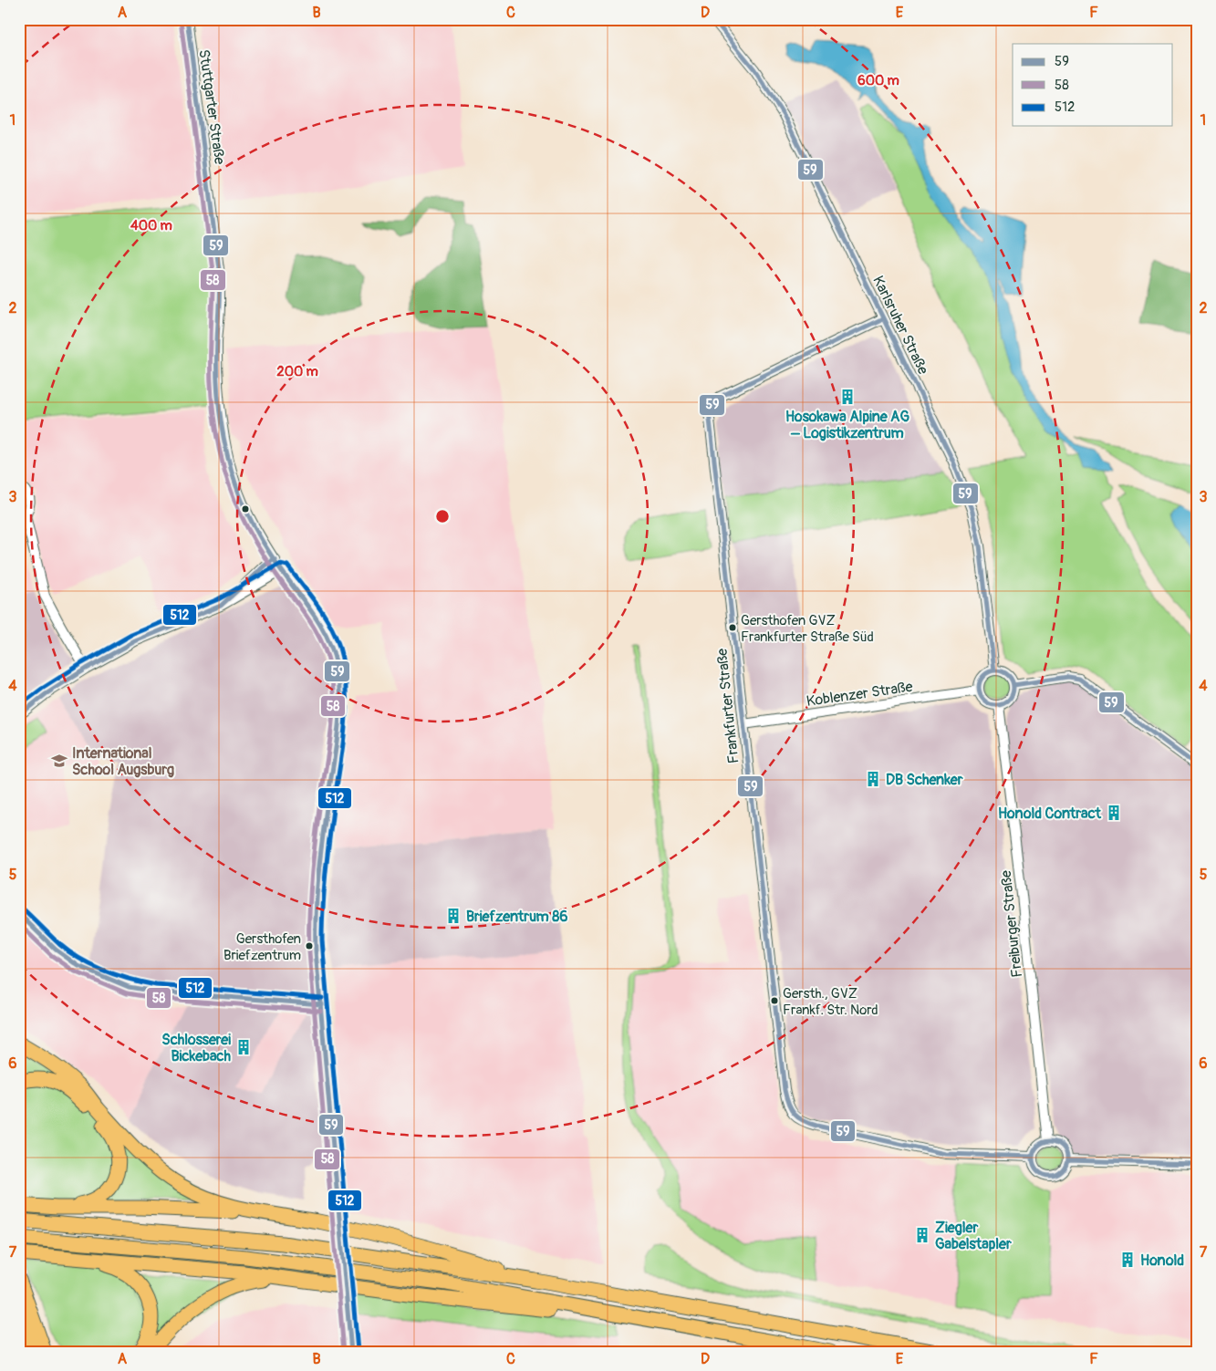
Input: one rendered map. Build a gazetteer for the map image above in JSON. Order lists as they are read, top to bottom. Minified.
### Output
{"streets":{"street":["Stuttgarter Straße","Karlsruher Straße","Koblenzer Straße","Frankfurter Straße","Freiburger Straße"]},"crossings":[["Karlsruher Straße","Koblenzer Straße"],["Karlsruher Straße","Frankfurter Straße"],["Karlsruher Straße","Freiburger Straße"],["Koblenzer Straße","Frankfurter Straße"],["Koblenzer Straße","Freiburger Straße"],["Frankfurter Straße","Freiburger Straße"]],"places":{"building":["Hosokawa Alpine AG – Logistikzentrum","DB Schenker","Honold Contract","Briefzentrum 86","Schlosserei Bickebach","Ziegler Gabelstapler","Honold"],"other":["Gersthofen GVZ Frankfurter Straße Süd","Gersthofen Briefzentrum","Gersth., GVZ Frankf. Str. Nord"],"school or university":["International School Augsburg"]},"lines":["transit line 59","transit line 58","transit line 512"],"legend":["59","58","512"],"grid":{"columns":["A","B","C","D","E","F"],"rows":["1","2","3","4","5","6","7"]},"rings":["600 m","400 m","200 m"]}
